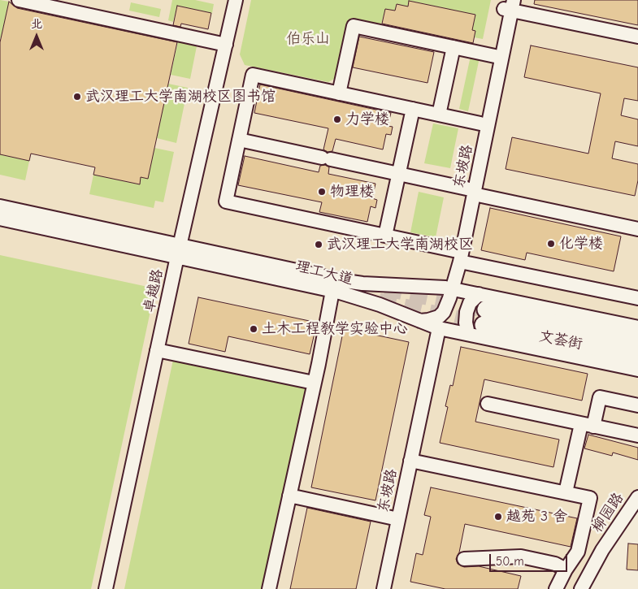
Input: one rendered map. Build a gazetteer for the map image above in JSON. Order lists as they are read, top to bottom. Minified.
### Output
{"streets":{"main road":["文荟街"],"street":["东坡路","理工大道","卓越路","柳园路"]},"crossings":[["东坡路","理工大道"],["理工大道","卓越路"]],"parks":["伯乐山"],"places":["武汉理工大学南湖校区图书馆","力学楼","物理楼","化学楼","武汉理工大学南湖校区","土木工程教学实验中心","越苑 3 舍"],"scale_bar":"50 m","north":"top"}
